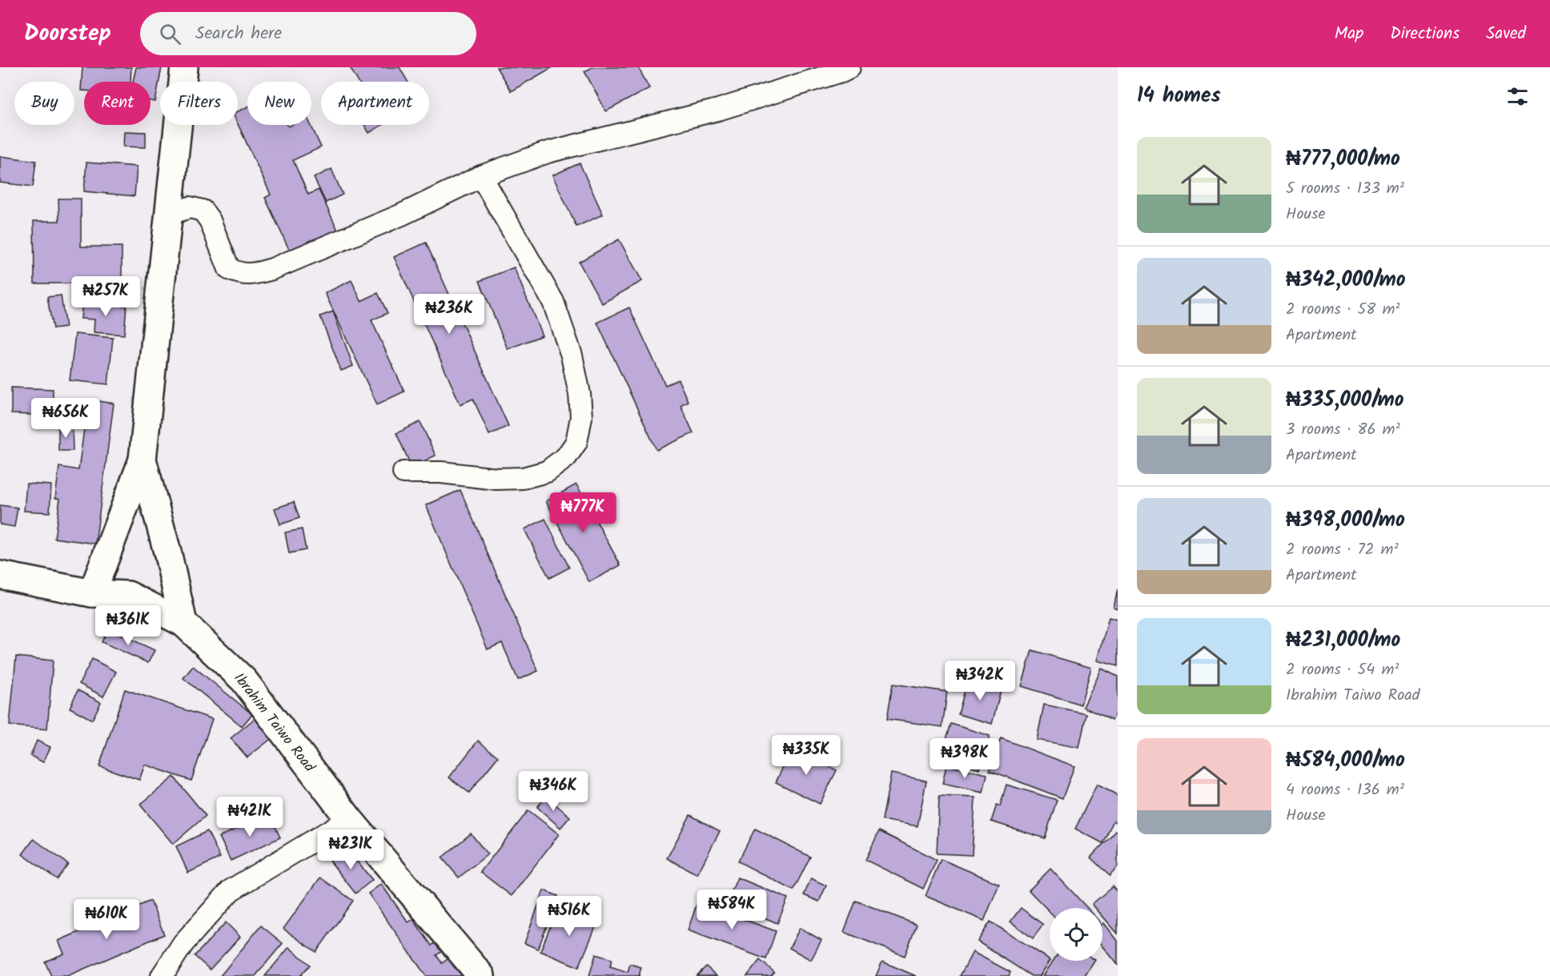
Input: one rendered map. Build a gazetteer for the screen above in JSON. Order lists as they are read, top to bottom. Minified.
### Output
{"streets":{"main road":["Ibrahim Taiwo Road"]},"page":{"header":"Doorstep","search":"Search here","nav":["Map","Directions","Saved"],"heading":"14 homes","chip":["Buy","Rent","Filters","New","Apartment"],"list":[{"name":"₦777,000/mo","note":"5 rooms · 133 m² · House"},{"name":"₦342,000/mo","note":"2 rooms · 58 m² · Apartment"},{"name":"₦335,000/mo","note":"3 rooms · 86 m² · Apartment"},{"name":"₦398,000/mo","note":"2 rooms · 72 m² · Apartment"},{"name":"₦231,000/mo","note":"2 rooms · 54 m² · Ibrahim Taiwo Road"},{"name":"₦584,000/mo","note":"4 rooms · 136 m² · House"}],"price":["₦257K","₦236K","₦656K","₦777K","₦361K","₦342K","₦335K","₦398K","₦346K","₦421K","₦231K","₦584K","₦516K","₦610K"]}}
